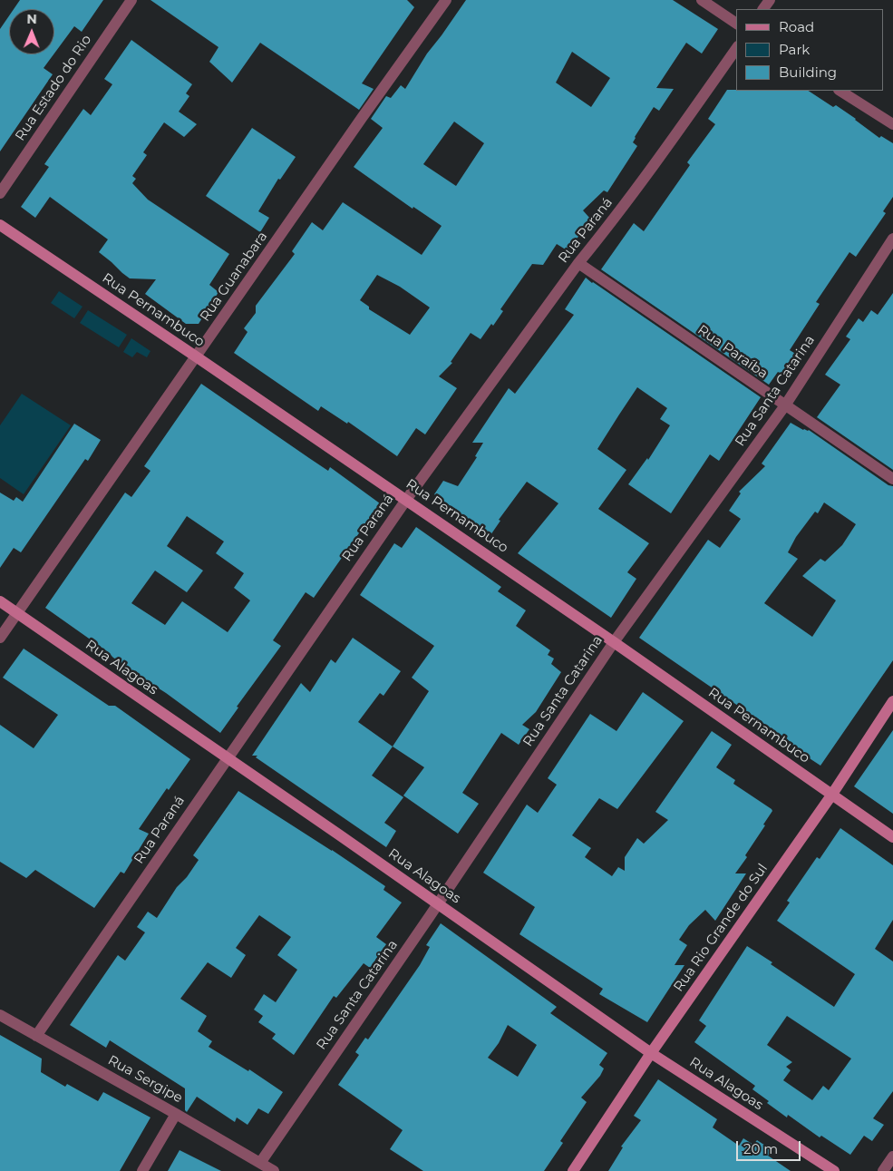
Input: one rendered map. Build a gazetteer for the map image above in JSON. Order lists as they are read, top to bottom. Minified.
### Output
{"streets":{"street":["Rua Estado do Rio","Rua Paraná","Rua Guanabara","Rua Pernambuco","Rua Paraíba","Rua Santa Catarina","Rua Alagoas","Rua Rio Grande do Sul","Rua Sergipe"]},"crossings":[["Rua Paraná","Rua Pernambuco"],["Rua Paraná","Rua Paraíba"],["Rua Paraná","Rua Alagoas"],["Rua Paraná","Rua Sergipe"],["Rua Guanabara","Rua Pernambuco"],["Rua Guanabara","Rua Alagoas"],["Rua Pernambuco","Rua Santa Catarina"],["Rua Pernambuco","Rua Rio Grande do Sul"],["Rua Paraíba","Rua Santa Catarina"],["Rua Santa Catarina","Rua Alagoas"],["Rua Santa Catarina","Rua Sergipe"],["Rua Alagoas","Rua Rio Grande do Sul"]],"legend":["Road","Park","Building"],"scale_bar":"20 m","north":"top"}
